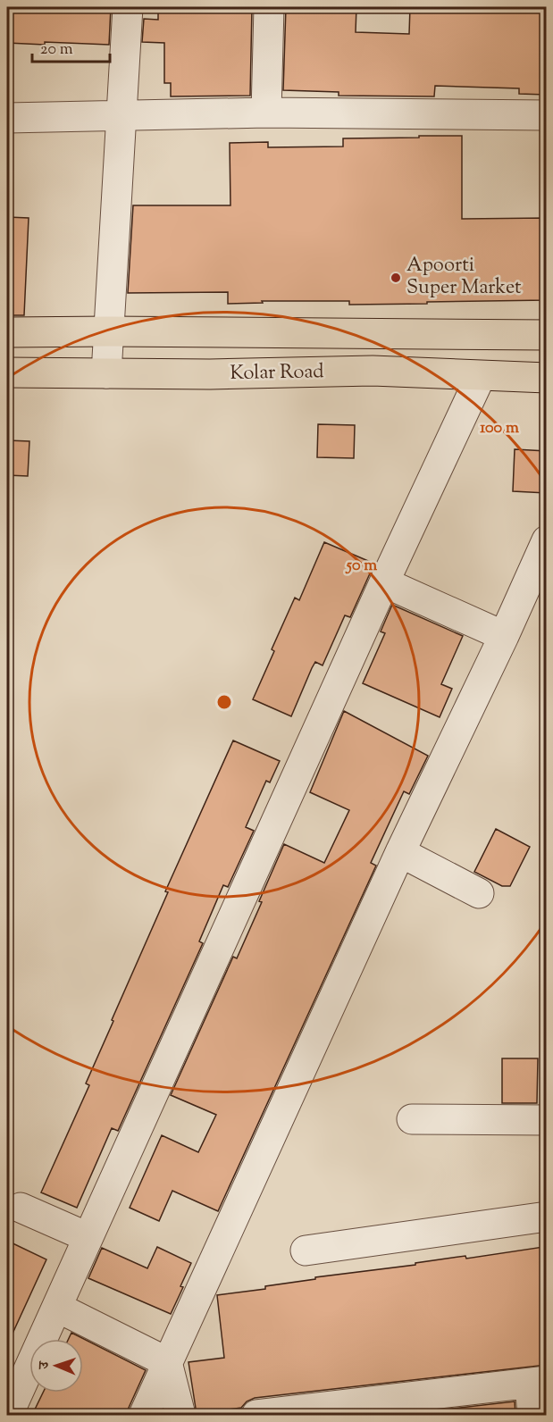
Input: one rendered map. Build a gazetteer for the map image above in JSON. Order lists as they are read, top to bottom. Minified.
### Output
{"streets":{"main road":["Kolar Road"]},"places":["Apoorti Super Market"],"scale_bar":"20 m","north":"left","rings":["100 m","50 m"]}
